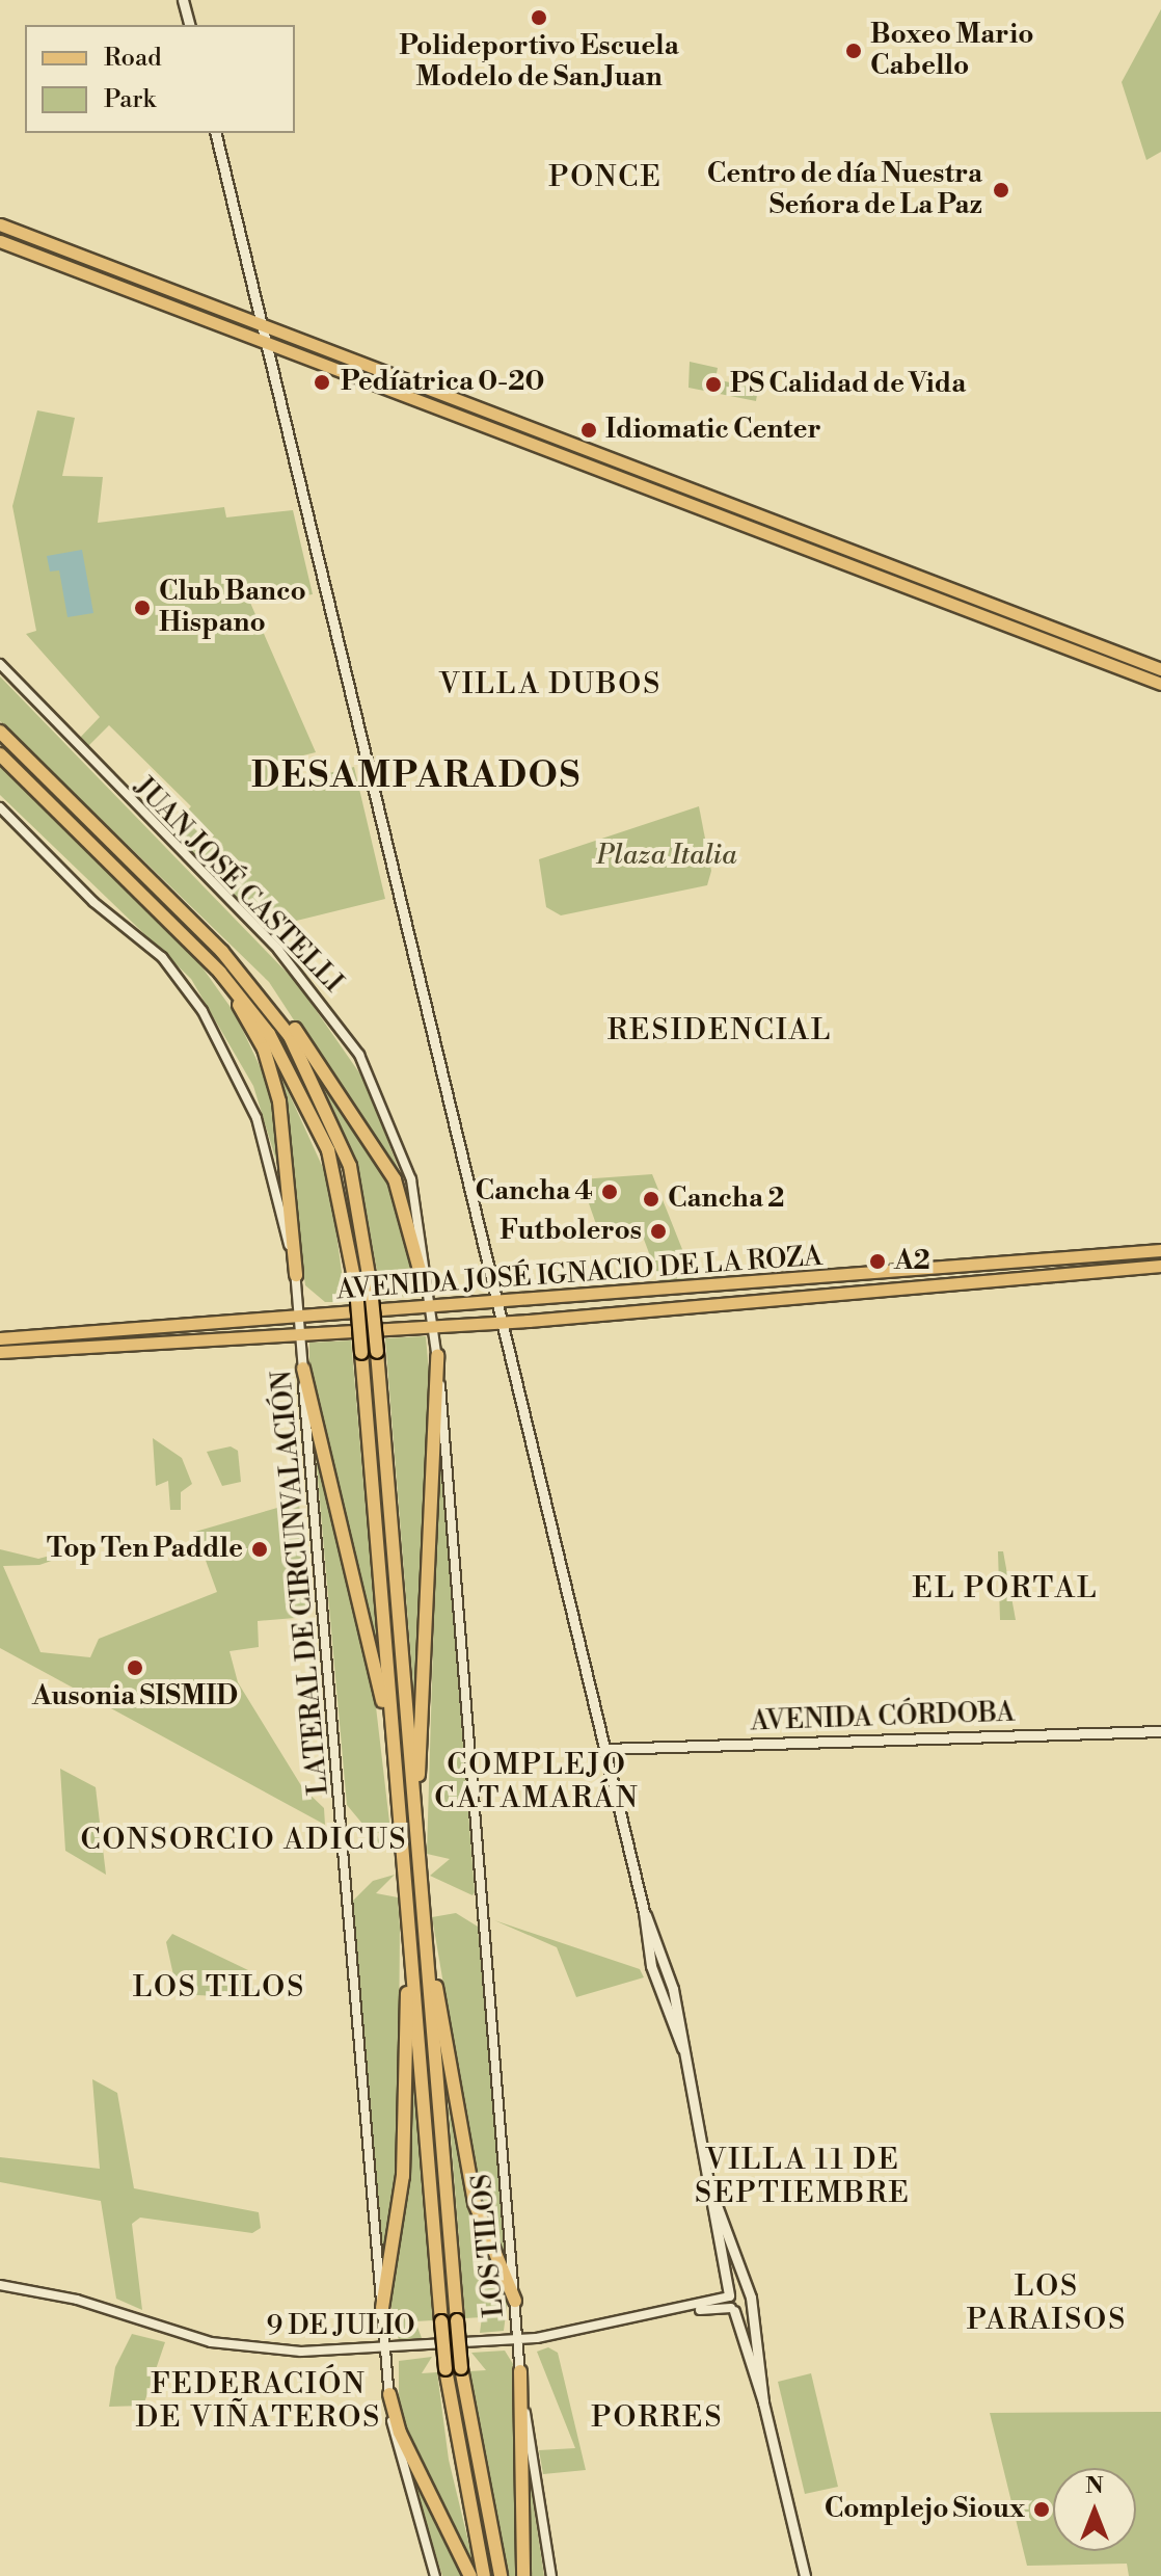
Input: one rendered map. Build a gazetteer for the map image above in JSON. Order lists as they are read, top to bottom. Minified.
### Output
{"streets":{"main road":["AVENIDA JOSÉ IGNACIO DE LA ROZA","AVENIDA CÓRDOBA"],"street":["JUAN JOSÉ CASTELLI","LATERAL DE CIRCUNVALACIÓN","LOS TILOS","9 DE JULIO"]},"crossings":[["JUAN JOSÉ CASTELLI","AVENIDA JOSÉ IGNACIO DE LA ROZA"],["AVENIDA JOSÉ IGNACIO DE LA ROZA","LATERAL DE CIRCUNVALACIÓN"],["LATERAL DE CIRCUNVALACIÓN","9 DE JULIO"],["LOS TILOS","9 DE JULIO"]],"districts":["PONCE","VILLA DUBOS","DESAMPARADOS","RESIDENCIAL","EL PORTAL","COMPLEJO CATAMARÁN","CONSORCIO ADICUS","LOS TILOS","VILLA 11 DE SEPTIEMBRE","LOS PARAISOS","FEDERACIÓN DE VIÑATEROS","PORRES"],"parks":["Plaza Italia"],"places":["Polideportivo Escuela Modelo de San Juan","Boxeo Mario Cabello","Centro de día Nuestra Seńora de La Paz","Pedíatrica 0-20","PS Calidad de Vida","Idiomatic Center","Club Banco Hispano","Cancha 4","Cancha 2","Futboleros","A2","Top Ten Paddle","Ausonia SISMID","Complejo Sioux"],"legend":["Road","Park"],"north":"top"}
